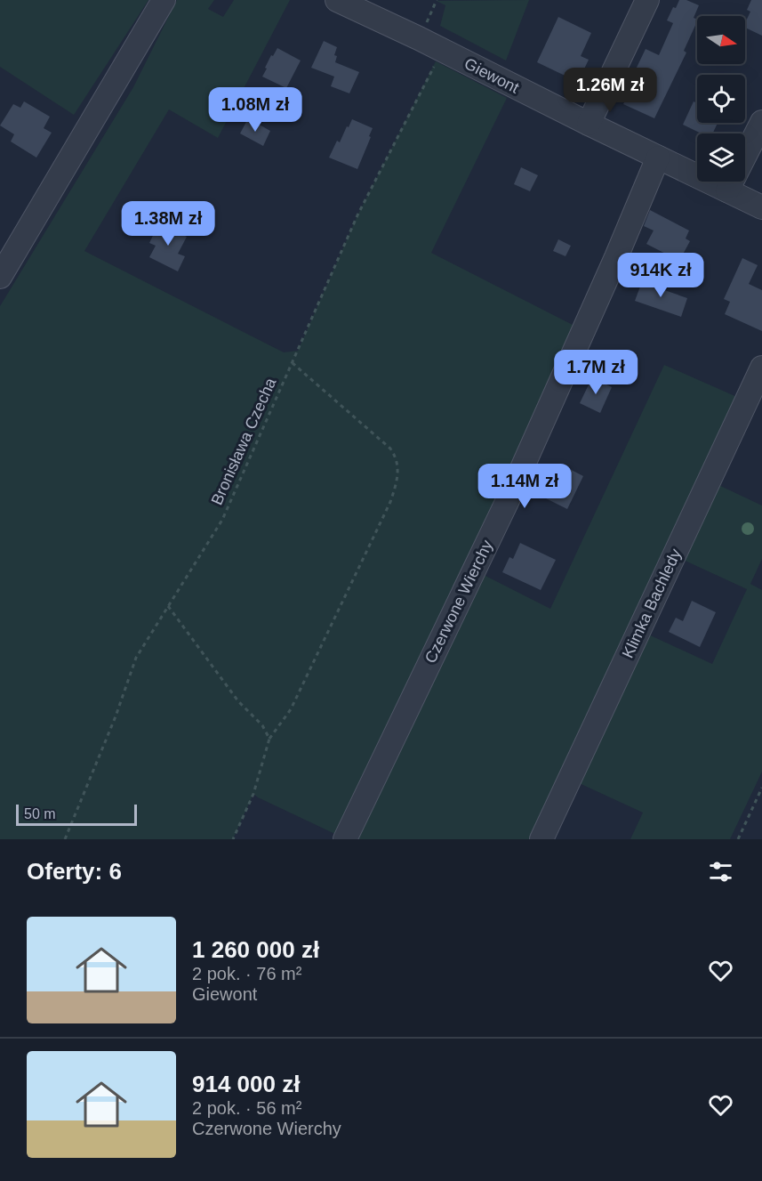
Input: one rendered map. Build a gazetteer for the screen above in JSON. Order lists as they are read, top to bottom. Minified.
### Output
{"streets":{"street":["Giewont","Czerwone Wierchy","Klimka Bachledy"],"path":["Bronisława Czecha"]},"crossings":[["Giewont","Bronisława Czecha"],["Giewont","Czerwone Wierchy"]],"scale_bar":"50 m","north":"right","page":{"price":["1.26M zł","1.08M zł","1.38M zł","914K zł","1.7M zł","1.14M zł"],"scale":"50 m","heading":"Oferty: 6","list":[{"name":"1 260 000 zł","note":"2 pok. · 76 m² · Giewont"},{"name":"914 000 zł","note":"2 pok. · 56 m² · Czerwone Wierchy"}]}}
